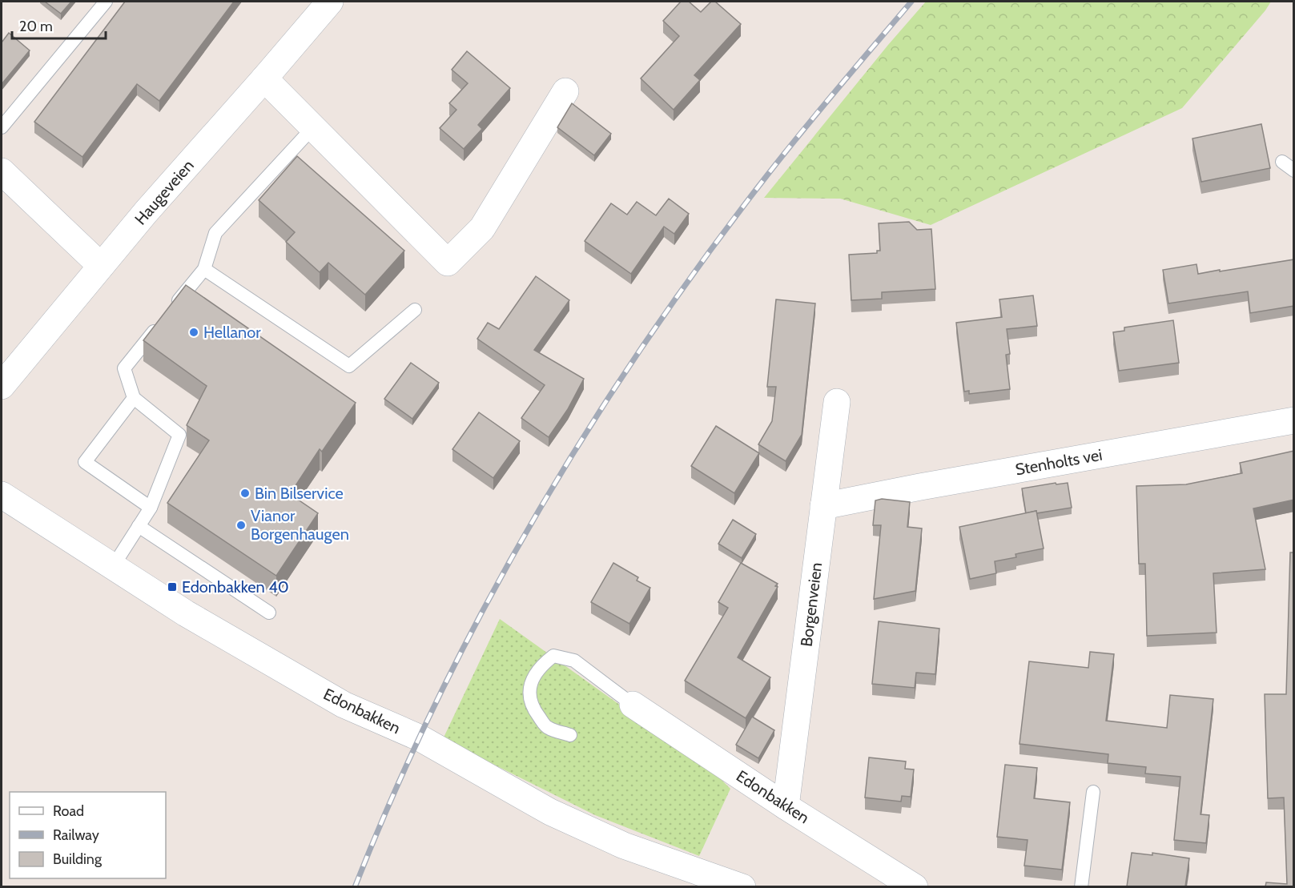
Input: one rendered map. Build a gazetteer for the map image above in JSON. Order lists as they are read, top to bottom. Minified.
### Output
{"streets":{"street":["Haugeveien","Stenholts vei","Borgenveien","Edonbakken"]},"crossings":[["Stenholts vei","Borgenveien"],["Borgenveien","Edonbakken"]],"places":{"other":["Hellanor","Bin Bilservice","Vianor Borgenhaugen"],"transit":["Edonbakken 40"]},"legend":["Road","Railway","Building"],"scale_bar":"20 m"}
